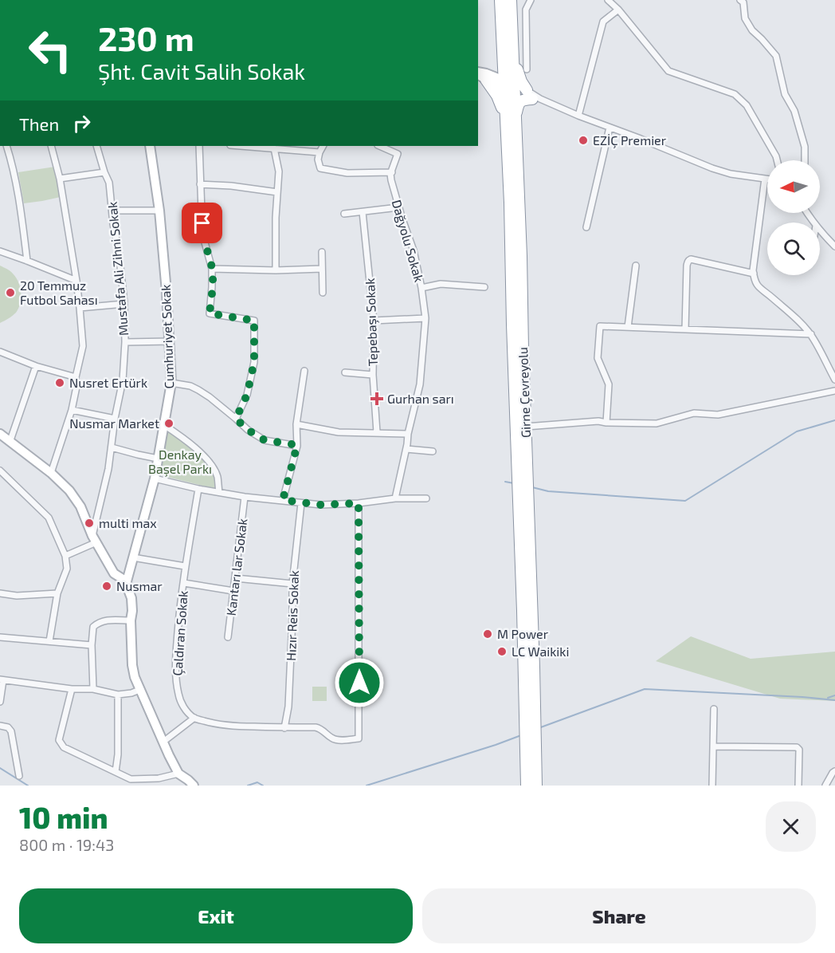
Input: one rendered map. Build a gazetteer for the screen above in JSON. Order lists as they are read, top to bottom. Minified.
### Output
{"streets":{"highway":["Girne Çevreyolu"],"street":["Dağyolu Sokak","Mustafa Ali Zihni Sokak","Tepebaşı Sokak","Cumhuriyet Sokak","Kantarı lar Sokak","Hızır Reis Sokak","Çaldıran Sokak"]},"parks":["Denkay Başel Parkı"],"places":{"other":["EZİÇ Premier","20 Temmuz Futbol Sahası","Nusret Ertürk","Nusmar Market","multi max","Nusmar","M Power","LC Waikiki"],"health":["Gurhan sarı"]},"north":"left","page":{"turn":["230 m","Şht. Cavit Salih Sokak"],"then":"Then","heading":["10 min","800 m · 19:43"],"buttons":["Exit","Share"]}}
